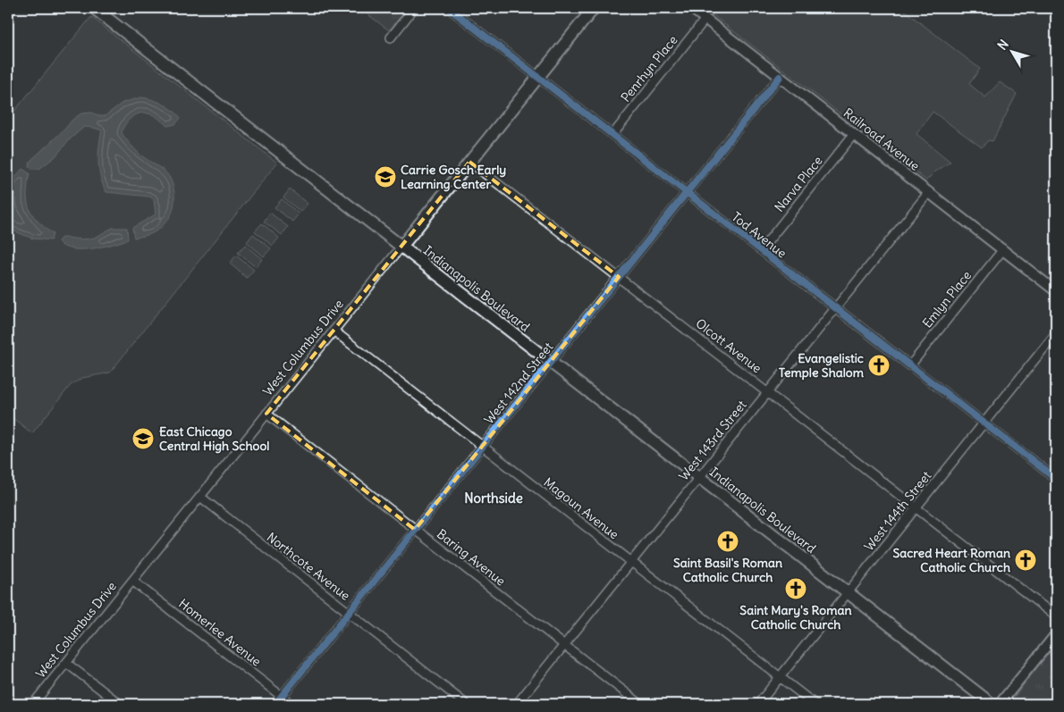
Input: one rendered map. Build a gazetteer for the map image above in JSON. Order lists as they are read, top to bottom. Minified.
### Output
{"streets":{"main road":["Indianapolis Boulevard","West Columbus Drive"],"street":["Penrhyn Place","Railroad Avenue","Narva Place","Tod Avenue","Emlyn Place","Olcott Avenue","West 142nd Street","West 143rd Street","Magoun Avenue","West 144th Street","Baring Avenue","Northcote Avenue","Homerlee Avenue"]},"crossings":[["Penrhyn Place","Railroad Avenue"],["Penrhyn Place","Tod Avenue"],["Railroad Avenue","Narva Place"],["Railroad Avenue","Emlyn Place"],["Railroad Avenue","West 142nd Street"],["Railroad Avenue","West 143rd Street"],["Narva Place","Tod Avenue"],["Tod Avenue","Emlyn Place"],["Tod Avenue","West Columbus Drive"],["Tod Avenue","West 142nd Street"],["Tod Avenue","West 143rd Street"],["Tod Avenue","West 144th Street"],["Indianapolis Boulevard","West Columbus Drive"],["Indianapolis Boulevard","West 142nd Street"],["Indianapolis Boulevard","West 143rd Street"],["Indianapolis Boulevard","West 144th Street"],["Olcott Avenue","West Columbus Drive"],["Olcott Avenue","West 142nd Street"],["Olcott Avenue","West 143rd Street"],["Olcott Avenue","West 144th Street"],["West Columbus Drive","Magoun Avenue"],["West Columbus Drive","Baring Avenue"],["West Columbus Drive","Northcote Avenue"],["West Columbus Drive","Homerlee Avenue"],["West 142nd Street","Magoun Avenue"],["West 142nd Street","Baring Avenue"],["West 142nd Street","Northcote Avenue"],["West 142nd Street","Homerlee Avenue"],["West 143rd Street","Magoun Avenue"],["West 143rd Street","Baring Avenue"],["Magoun Avenue","West 144th Street"]],"districts":["Northside"],"places":{"school or university":["Carrie Gosch Early Learning Center","East Chicago Central High School"],"church":["Evangelistic Temple Shalom","Saint Basil's Roman Catholic Church","Sacred Heart Roman Catholic Church","Saint Mary's Roman Catholic Church"]},"north":"top left"}
